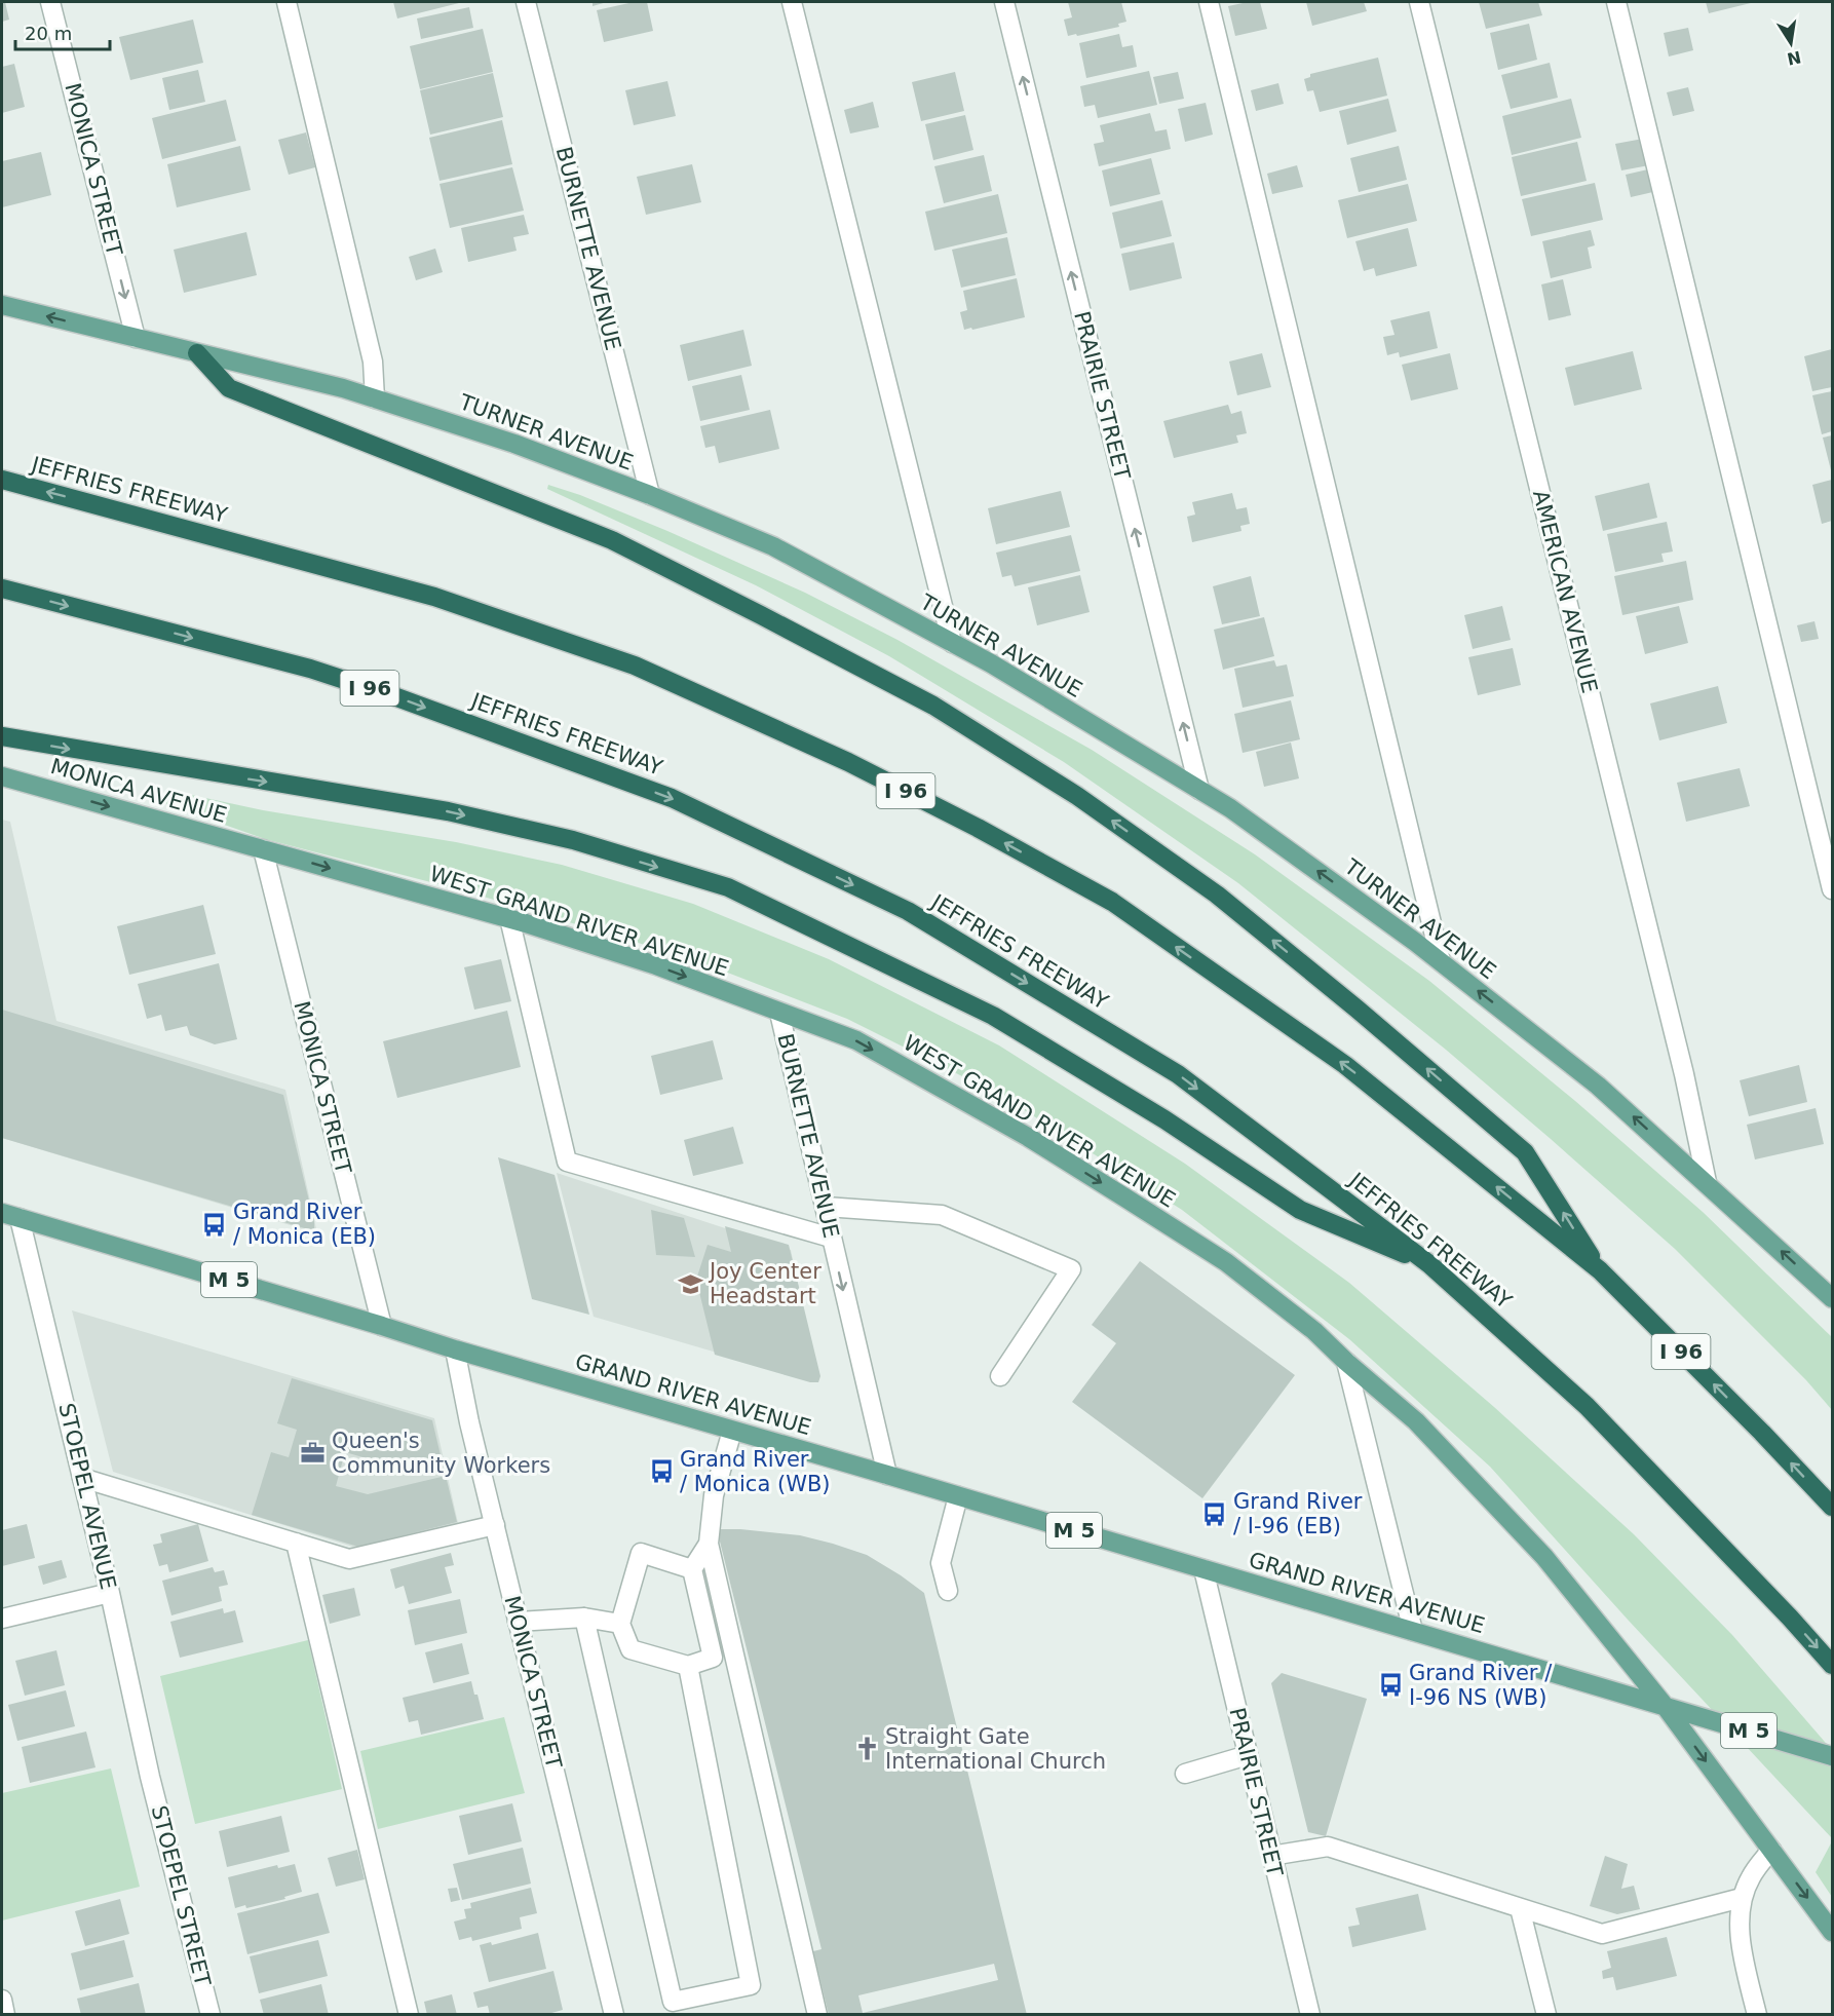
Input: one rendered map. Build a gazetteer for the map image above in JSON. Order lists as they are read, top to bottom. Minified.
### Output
{"streets":{"highway":["JEFFRIES FREEWAY","I 96"],"main road":["TURNER AVENUE","MONICA AVENUE","WEST GRAND RIVER AVENUE","M 5","GRAND RIVER AVENUE"],"street":["MONICA STREET","BURNETTE AVENUE","PRAIRIE STREET","AMERICAN AVENUE","STOEPEL AVENUE","STOEPEL STREET"]},"crossings":[["MONICA STREET","TURNER AVENUE"],["MONICA STREET","MONICA AVENUE"],["MONICA STREET","WEST GRAND RIVER AVENUE"],["MONICA STREET","GRAND RIVER AVENUE"],["BURNETTE AVENUE","TURNER AVENUE"],["BURNETTE AVENUE","WEST GRAND RIVER AVENUE"],["BURNETTE AVENUE","GRAND RIVER AVENUE"],["PRAIRIE STREET","TURNER AVENUE"],["PRAIRIE STREET","GRAND RIVER AVENUE"],["TURNER AVENUE","AMERICAN AVENUE"],["MONICA AVENUE","WEST GRAND RIVER AVENUE"],["WEST GRAND RIVER AVENUE","GRAND RIVER AVENUE"],["GRAND RIVER AVENUE","STOEPEL AVENUE"],["STOEPEL AVENUE","STOEPEL STREET"]],"one_way":["PRAIRIE STREET","TURNER AVENUE","MONICA AVENUE","WEST GRAND RIVER AVENUE"],"places":{"bus stop":["Grand River / Monica (EB)","Grand River / Monica (WB)","Grand River / I-96 (EB)","Grand River / I-96 NS (WB)"],"school or university":["Joy Center Headstart"],"office":["Queen's Community Workers"],"church":["Straight Gate International Church"]},"scale_bar":"20 m","north":"bottom"}
